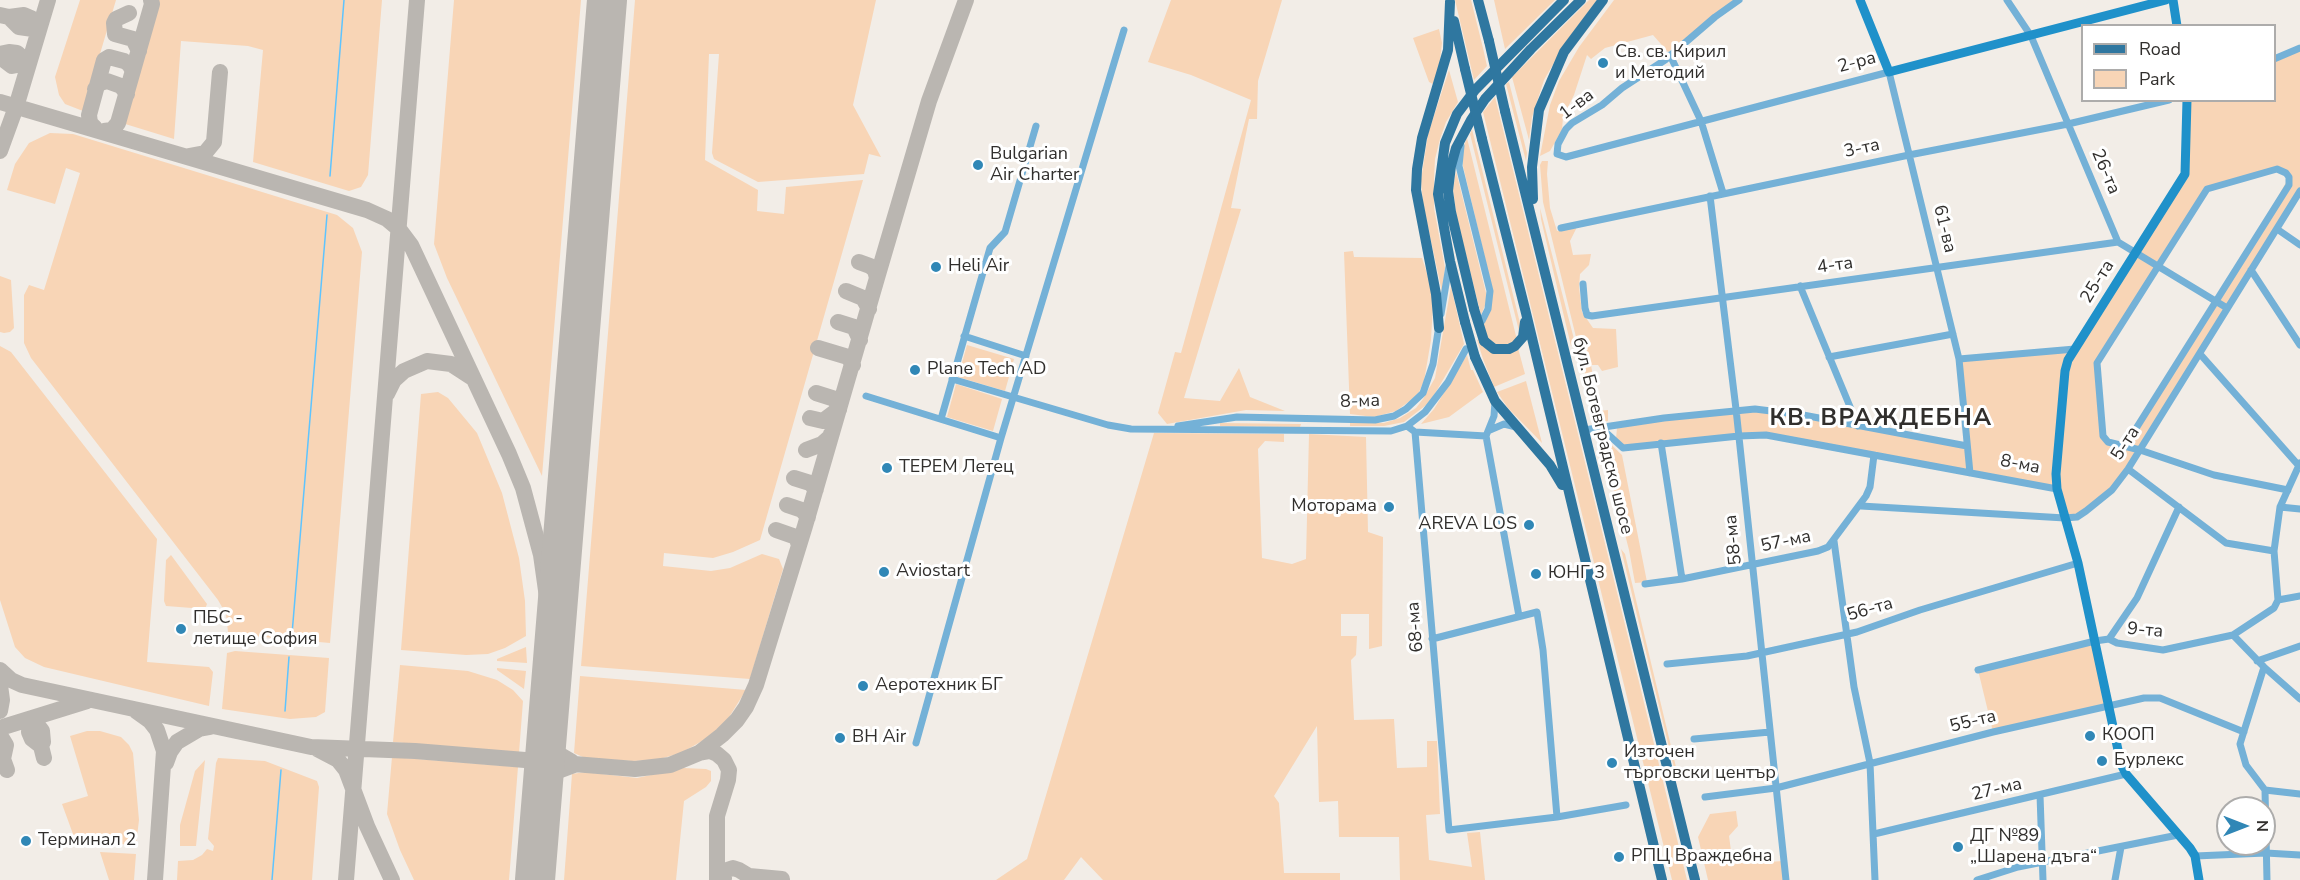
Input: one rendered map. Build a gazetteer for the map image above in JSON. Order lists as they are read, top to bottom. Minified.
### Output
{"streets":{"main road":["бул. Ботевградско шосе"],"street":["2-ра","1-ва","3-та","26-та","61-ва","4-та","25-та","8-ма","5-та","58-ма","57-ма","56-та","68-ма","9-та","55-та","27-ма"]},"crossings":[["2-ра","1-ва"],["2-ра","26-та"],["2-ра","61-ва"],["3-та","26-та"],["3-та","61-ва"],["3-та","58-ма"],["26-та","4-та"],["61-ва","4-та"],["61-ва","8-ма"],["4-та","58-ма"],["25-та","8-ма"],["8-ма","5-та"],["8-ма","58-ма"],["8-ма","57-ма"],["8-ма","56-та"],["8-ма","9-та"],["8-ма","55-та"],["8-ма","27-ма"],["5-та","57-ма"],["58-ма","57-ма"],["58-ма","56-та"],["58-ма","55-та"]],"districts":["КВ. ВРАЖДЕБНА"],"places":["Св. св. Кирил и Методий","Bulgarian Air Charter","Heli Air","Plane Tech AD","ТЕРЕМ Летец","Моторама","AREVA LOS","Aviostart","ЮНГ 3","ПБС - летище София","Аеротехник БГ","КООП","BH Air","Бурлекс","Източен търговски център","Терминал 2","ДГ №89 „Шарена дъга“","РПЦ Враждебна"],"legend":["Road","Park"],"north":"right"}
